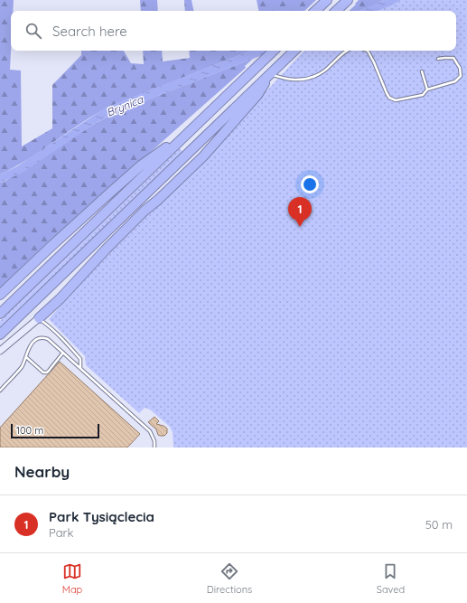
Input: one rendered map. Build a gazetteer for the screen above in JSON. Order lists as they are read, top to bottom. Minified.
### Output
{"water":["Brynica"],"scale_bar":"100 m","page":{"search":"Search here","pins":"1","scale":"100 m","heading":"Nearby","list":[{"mark":"1","name":"Park Tysiąclecia","note":"Park","value":"50 m"}],"nav":["Map","Directions","Saved"]}}
